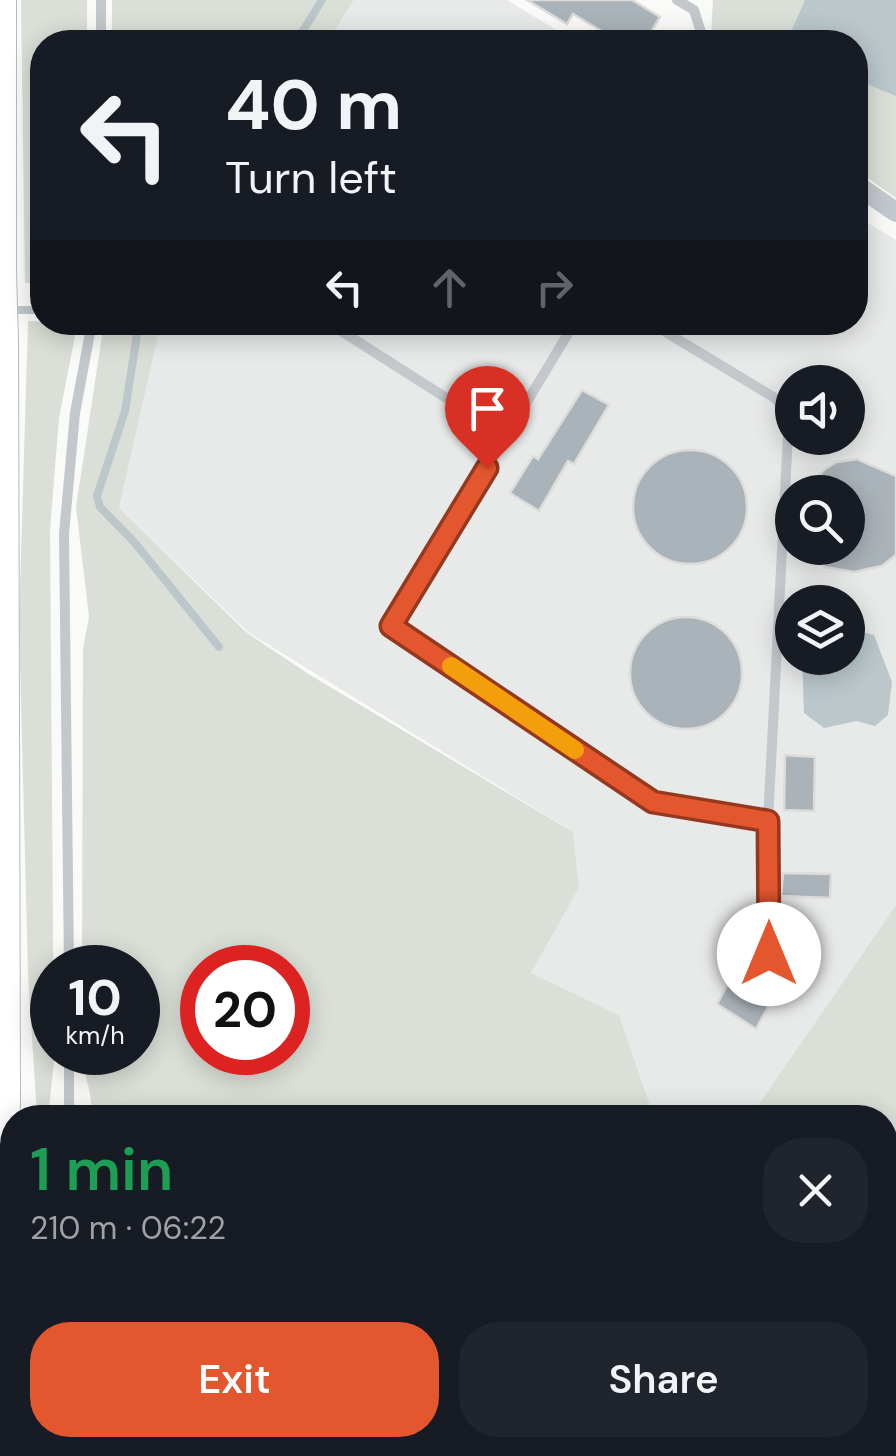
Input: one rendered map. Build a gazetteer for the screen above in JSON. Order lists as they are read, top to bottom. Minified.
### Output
{"page":{"turn":["40 m","Turn left"],"speed":"10 km/h","limit":"20","heading":["1 min","210 m · 06:22"],"buttons":["Exit","Share"]}}
